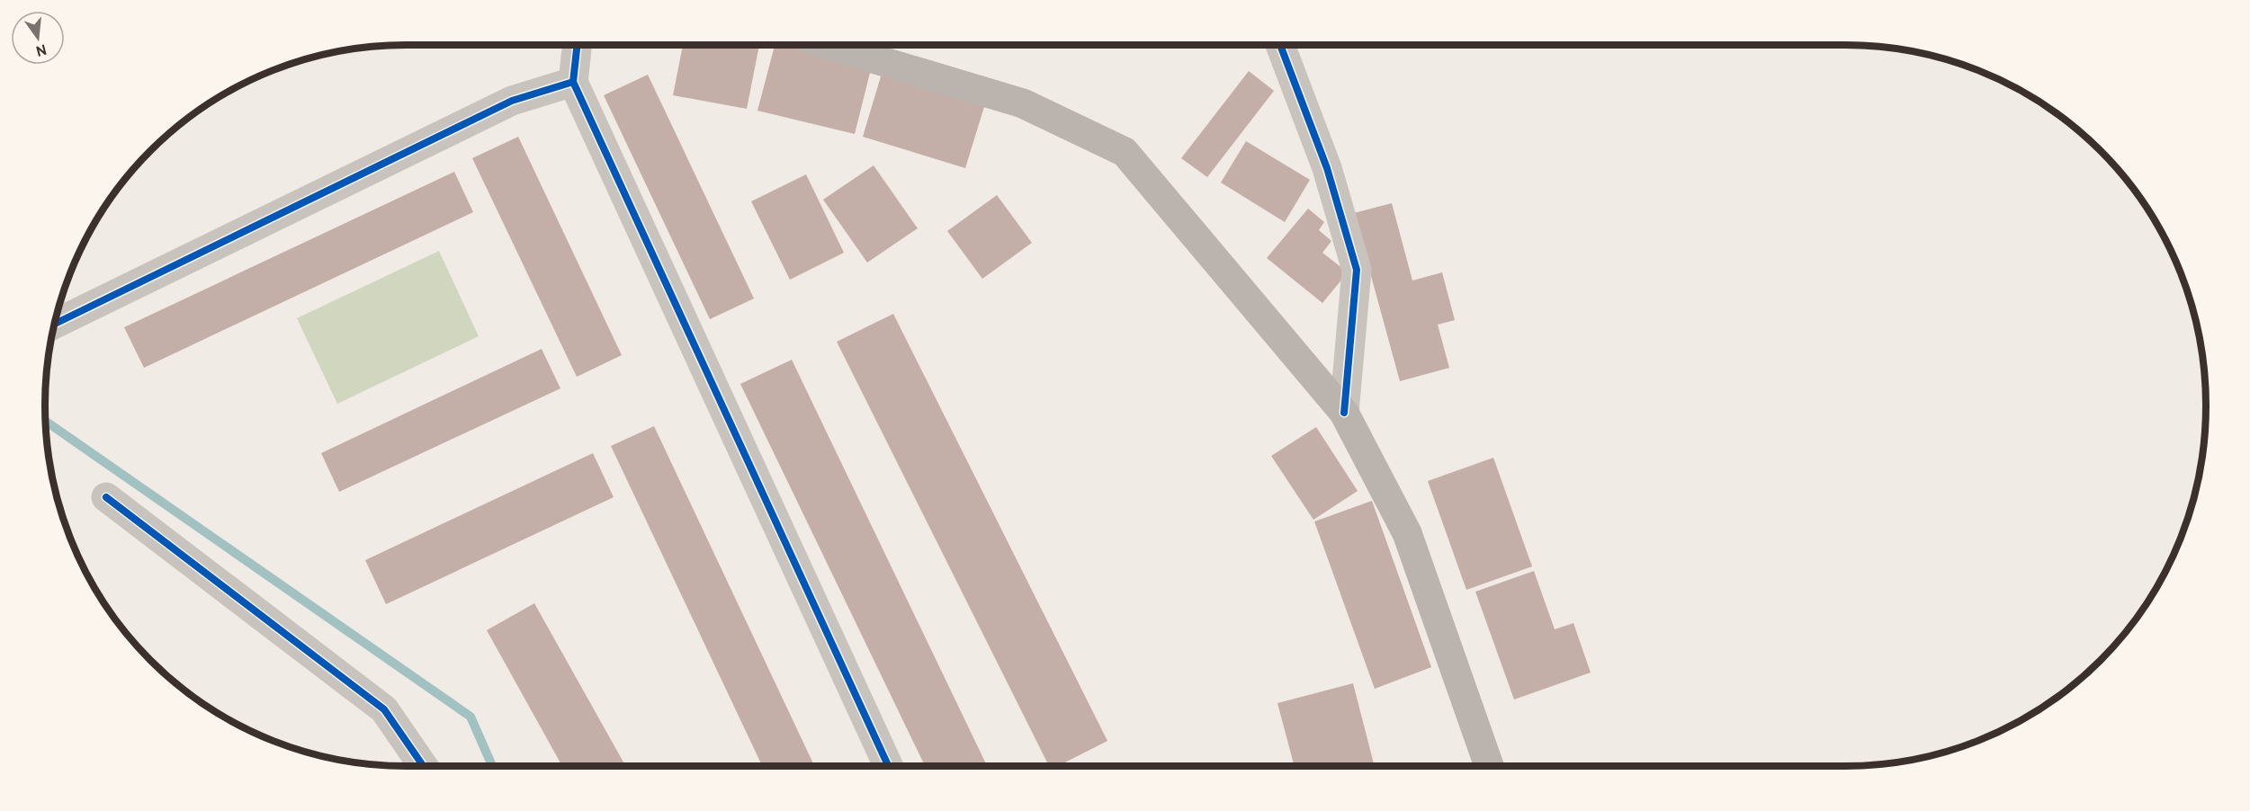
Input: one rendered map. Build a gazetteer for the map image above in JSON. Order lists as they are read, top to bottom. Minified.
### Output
{"north":"bottom"}
